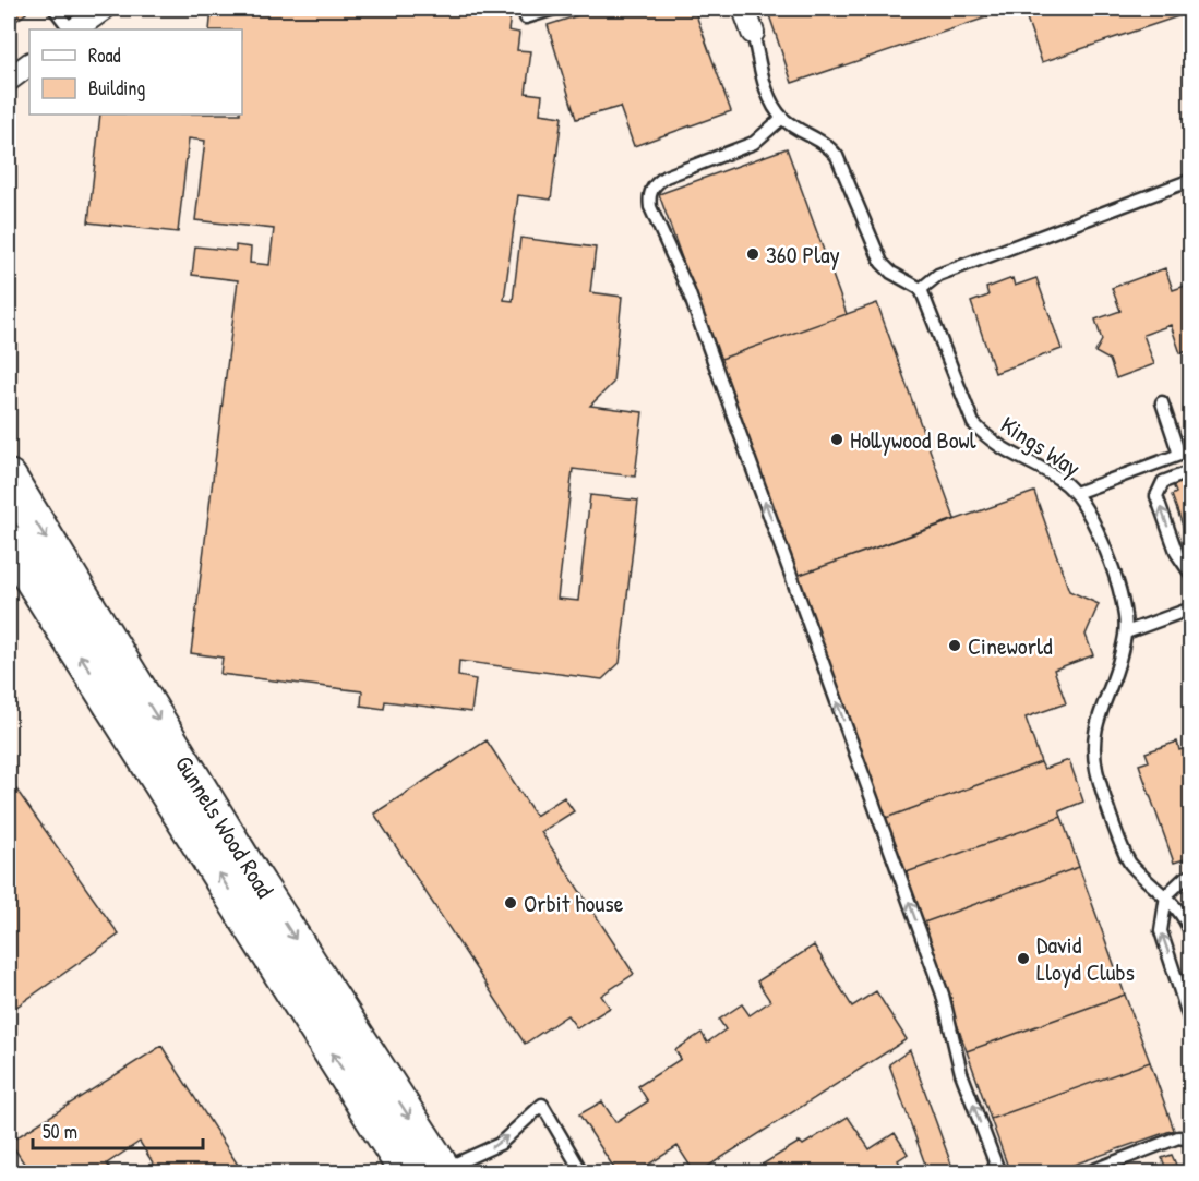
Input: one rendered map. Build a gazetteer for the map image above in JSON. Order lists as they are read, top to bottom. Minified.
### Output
{"streets":{"main road":["Gunnels Wood Road"],"lane":["Kings Way"]},"places":["360 Play","Hollywood Bowl","Cineworld","Orbit house","David Lloyd Clubs"],"legend":["Road","Building"],"scale_bar":"50 m"}
